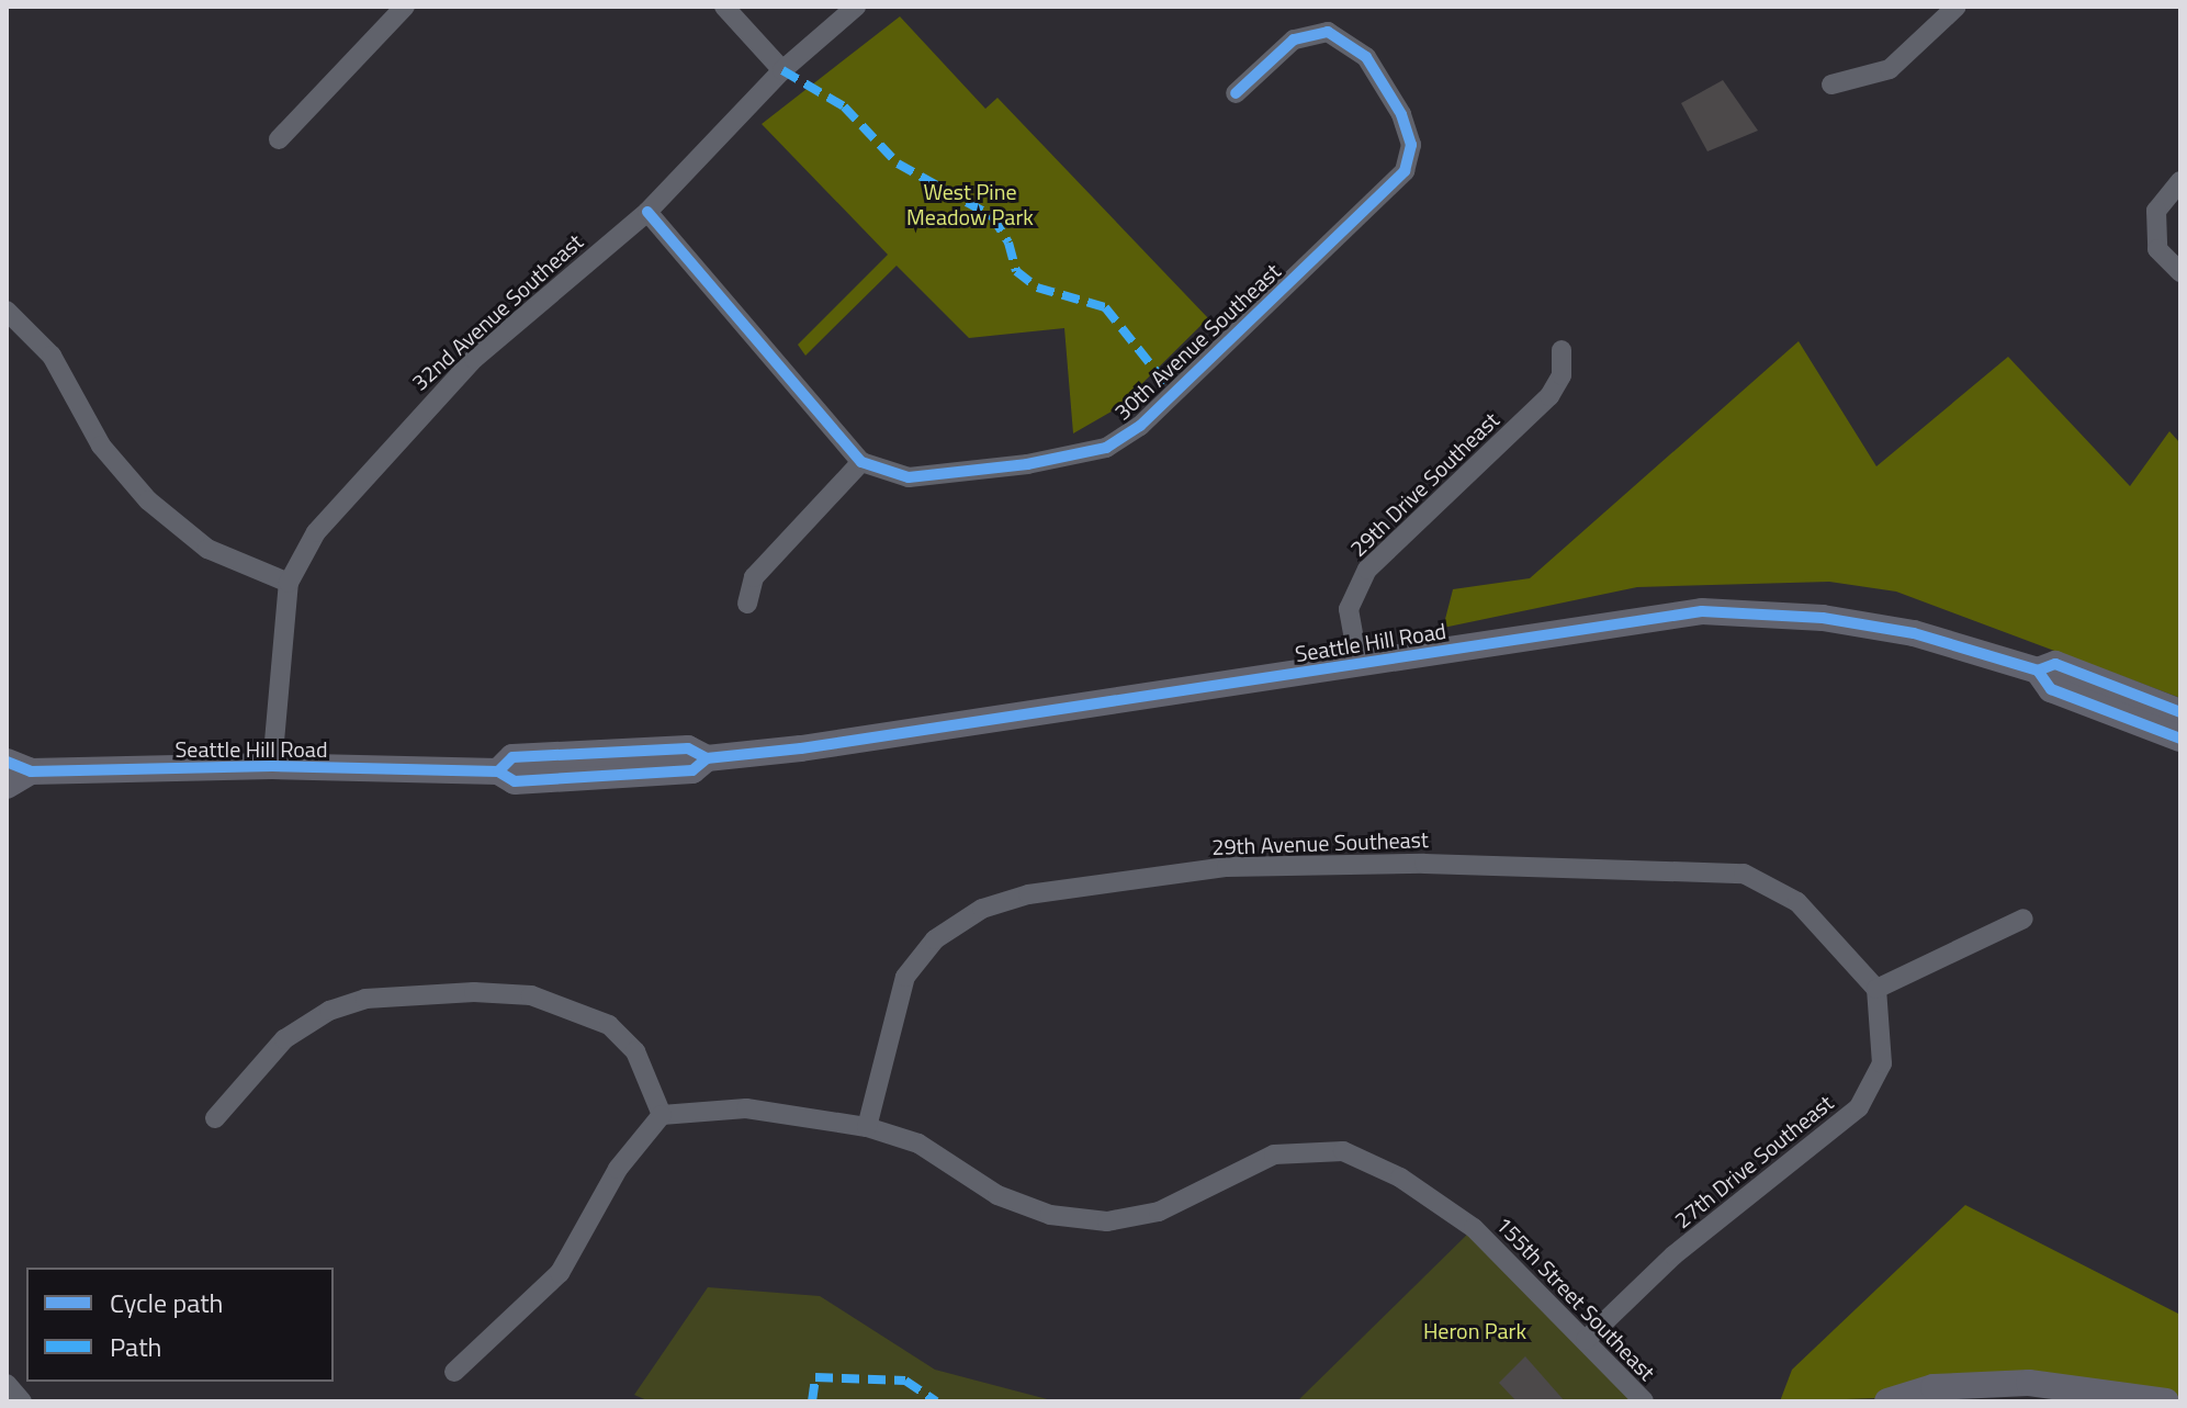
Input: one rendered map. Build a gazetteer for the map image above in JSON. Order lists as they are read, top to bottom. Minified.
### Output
{"streets":{"main road":["Seattle Hill Road"],"street":["32nd Avenue Southeast","30th Avenue Southeast","29th Drive Southeast","29th Avenue Southeast","27th Drive Southeast","155th Street Southeast"]},"crossings":[["32nd Avenue Southeast","Seattle Hill Road"],["29th Drive Southeast","Seattle Hill Road"],["29th Avenue Southeast","27th Drive Southeast"],["29th Avenue Southeast","155th Street Southeast"],["27th Drive Southeast","155th Street Southeast"]],"parks":["West Pine Meadow Park","Heron Park"],"legend":["Cycle path","Path"]}
